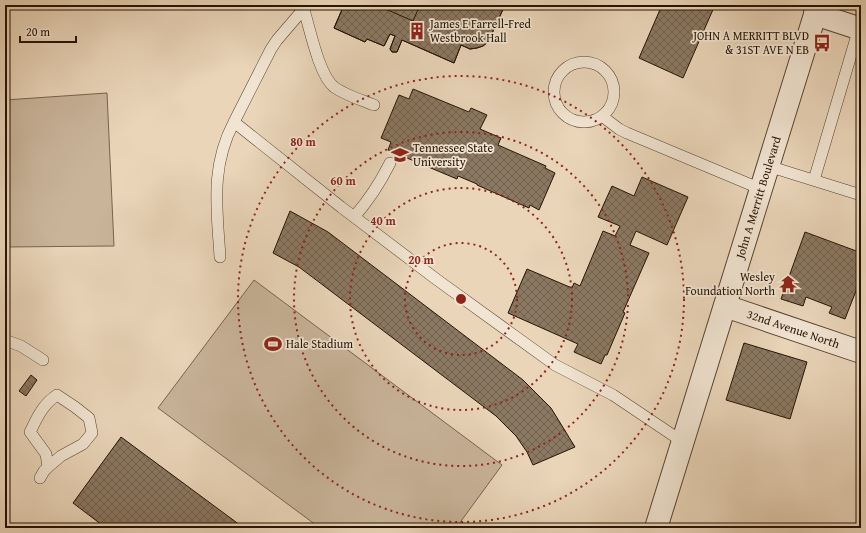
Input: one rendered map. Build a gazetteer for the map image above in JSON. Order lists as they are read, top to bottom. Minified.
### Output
{"streets":{"street":["John A Merritt Boulevard","32nd Avenue North"]},"crossings":[["John A Merritt Boulevard","32nd Avenue North"]],"places":{"building":["James E Farrell-Fred Westbrook Hall"],"bus stop":["JOHN A MERRITT BLVD & 31ST AVE N EB"],"school or university":["Tennessee State University"],"temple":["Wesley Foundation North"],"sports":["Hale Stadium"]},"scale_bar":"20 m","rings":["80 m","60 m","40 m","20 m"]}
